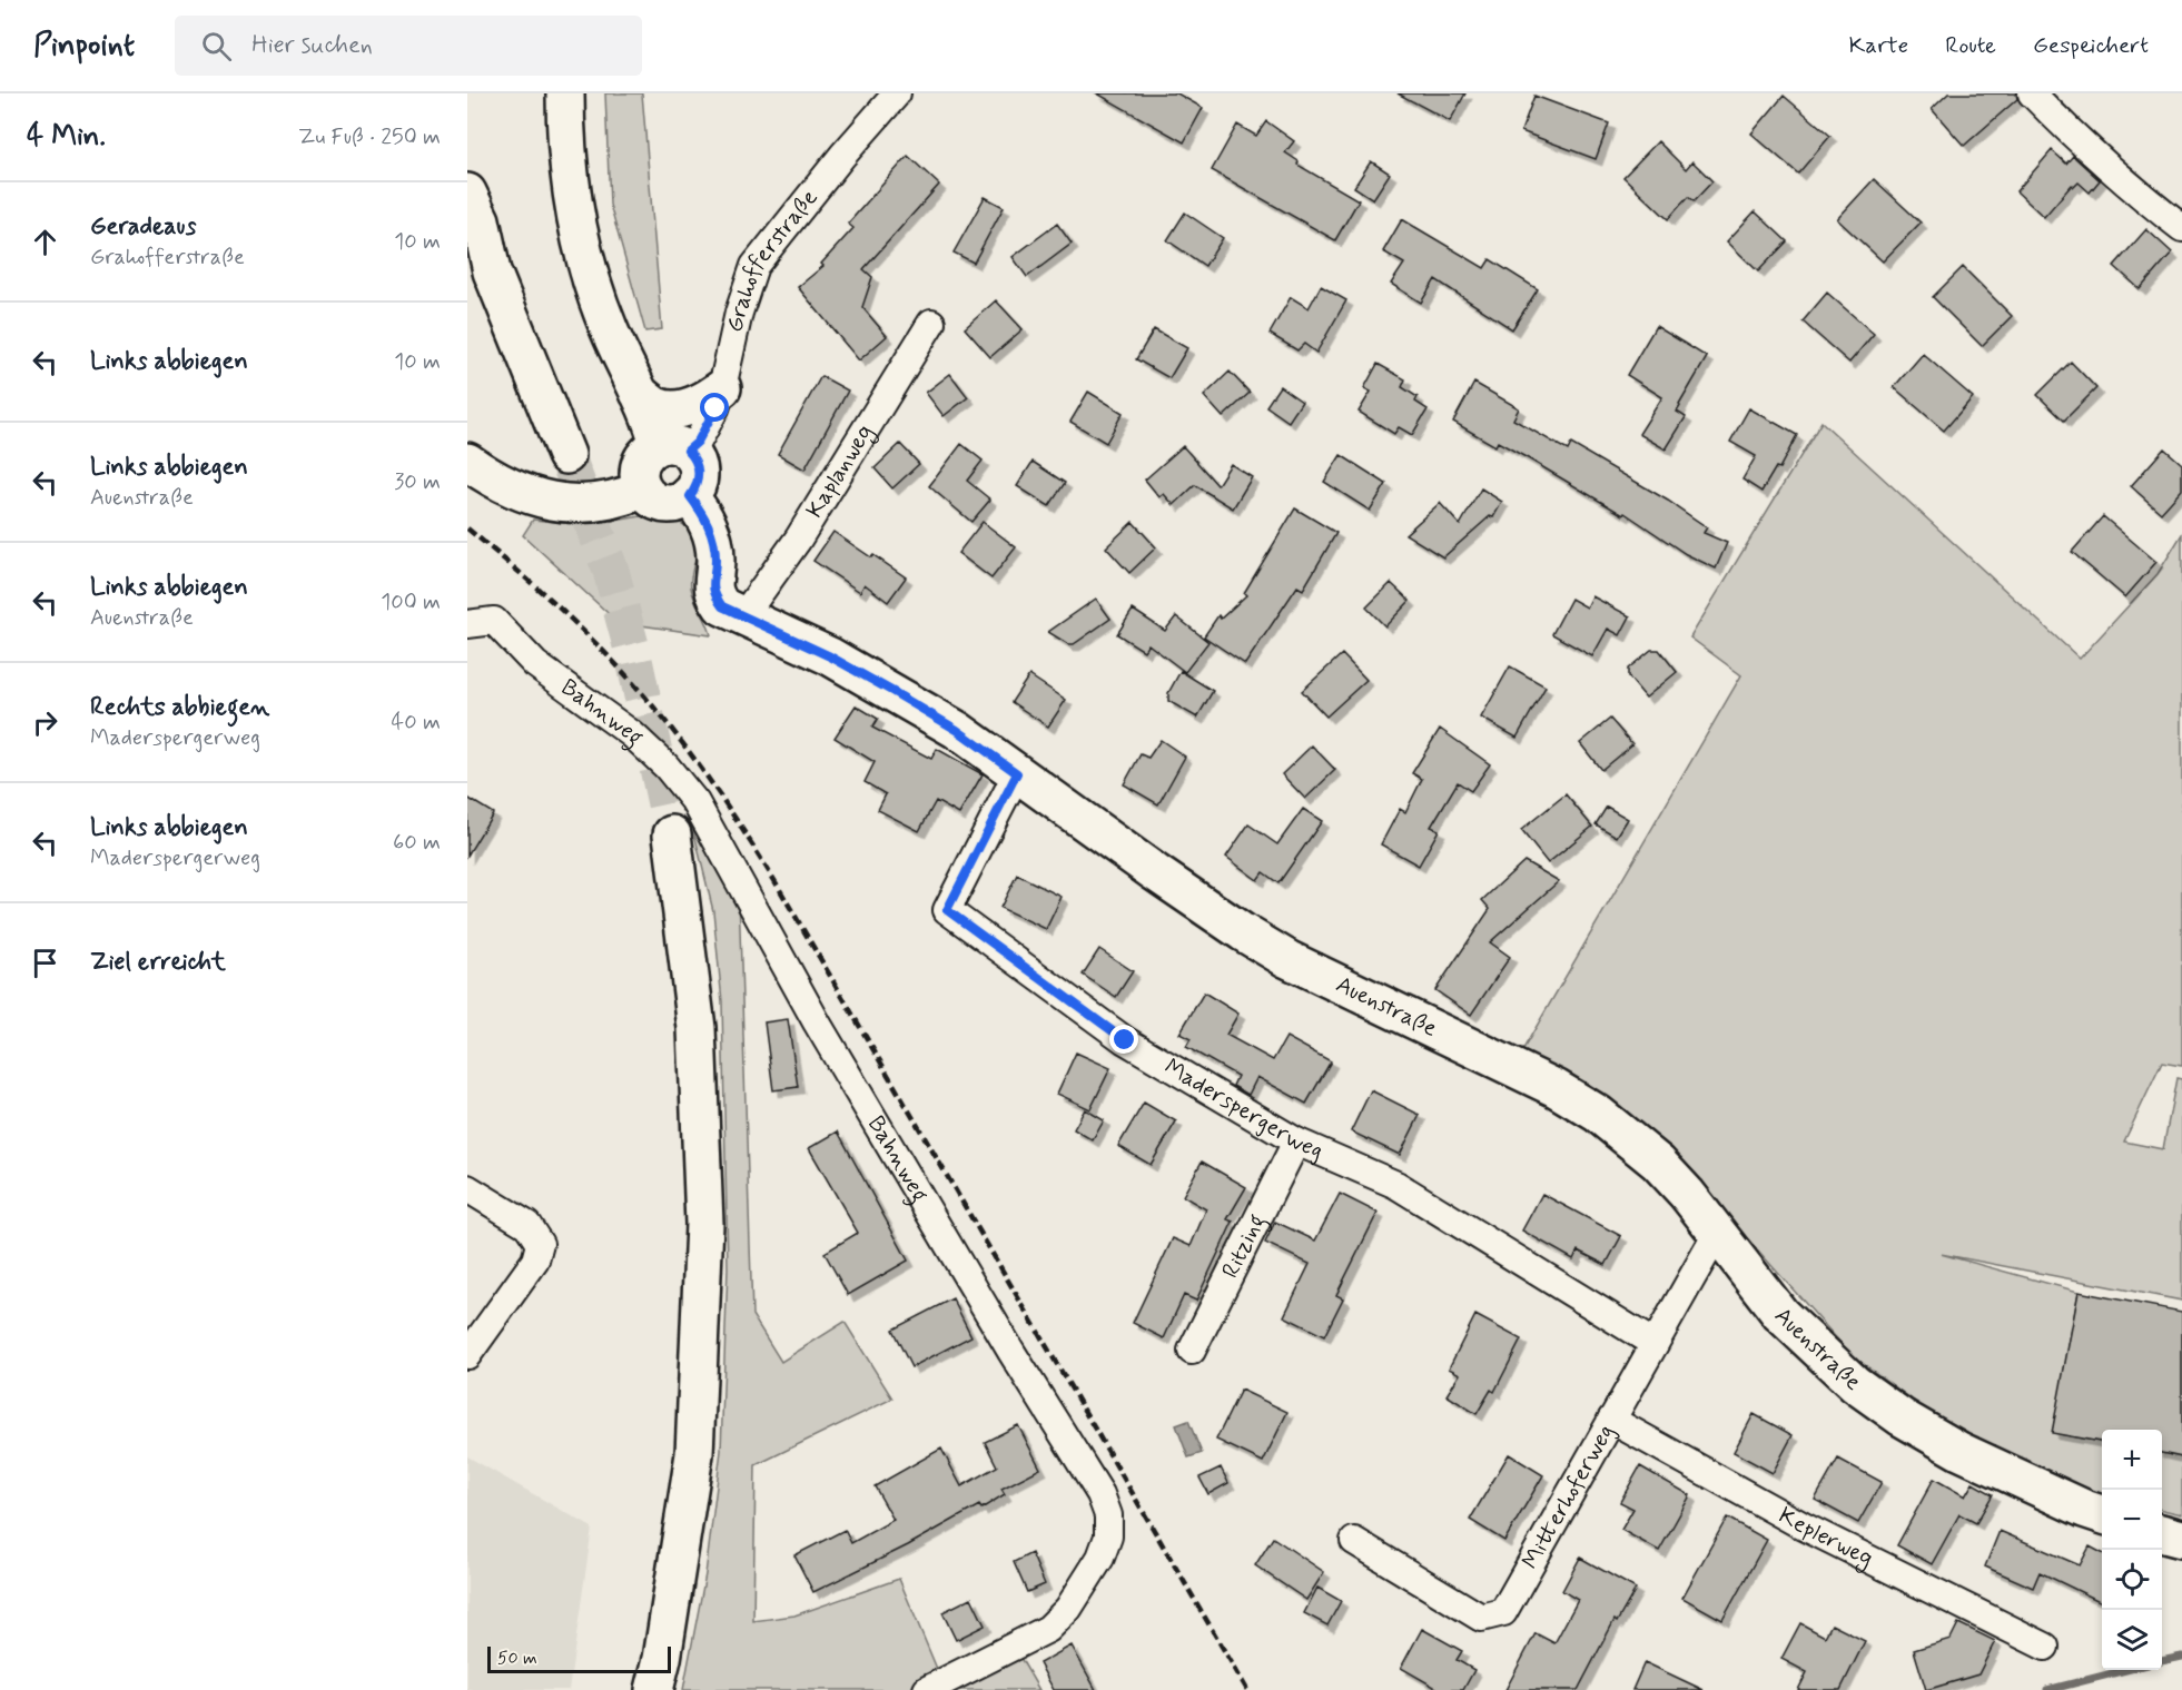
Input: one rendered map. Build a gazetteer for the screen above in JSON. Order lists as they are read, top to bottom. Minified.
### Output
{"streets":{"street":["Grahofferstraße","Kaplanweg","Bahnweg","Auenstraße","Maderspergerweg","Ritzing","Mitterhoferweg","Keplerweg"]},"crossings":[["Grahofferstraße","Auenstraße"],["Kaplanweg","Auenstraße"],["Auenstraße","Maderspergerweg"],["Auenstraße","Mitterhoferweg"],["Maderspergerweg","Ritzing"],["Maderspergerweg","Mitterhoferweg"],["Mitterhoferweg","Keplerweg"]],"scale_bar":"50 m","page":{"header":"Pinpoint","search":"Hier suchen","nav":["Karte","Route","Gespeichert"],"heading":["4 Min.","Zu Fuß · 250 m"],"list":[["Geradeaus","Grahofferstraße","10 m"],["Links abbiegen","10 m"],["Links abbiegen","Auenstraße","30 m"],["Links abbiegen","Auenstraße","100 m"],["Rechts abbiegen","Maderspergerweg","40 m"],["Links abbiegen","Maderspergerweg","60 m"],"Ziel erreicht"],"map_buttons":["+","−"],"scale":"50 m"}}
